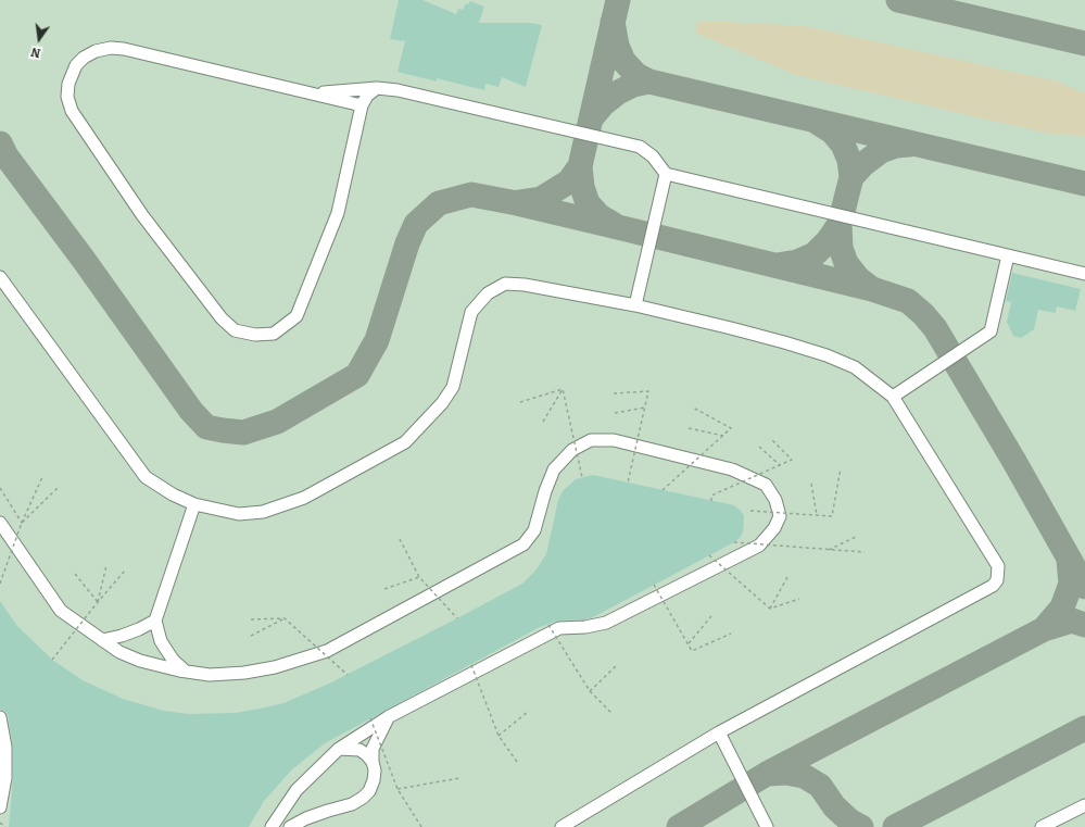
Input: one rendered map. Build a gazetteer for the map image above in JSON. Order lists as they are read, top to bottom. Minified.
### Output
{"north":"bottom"}
